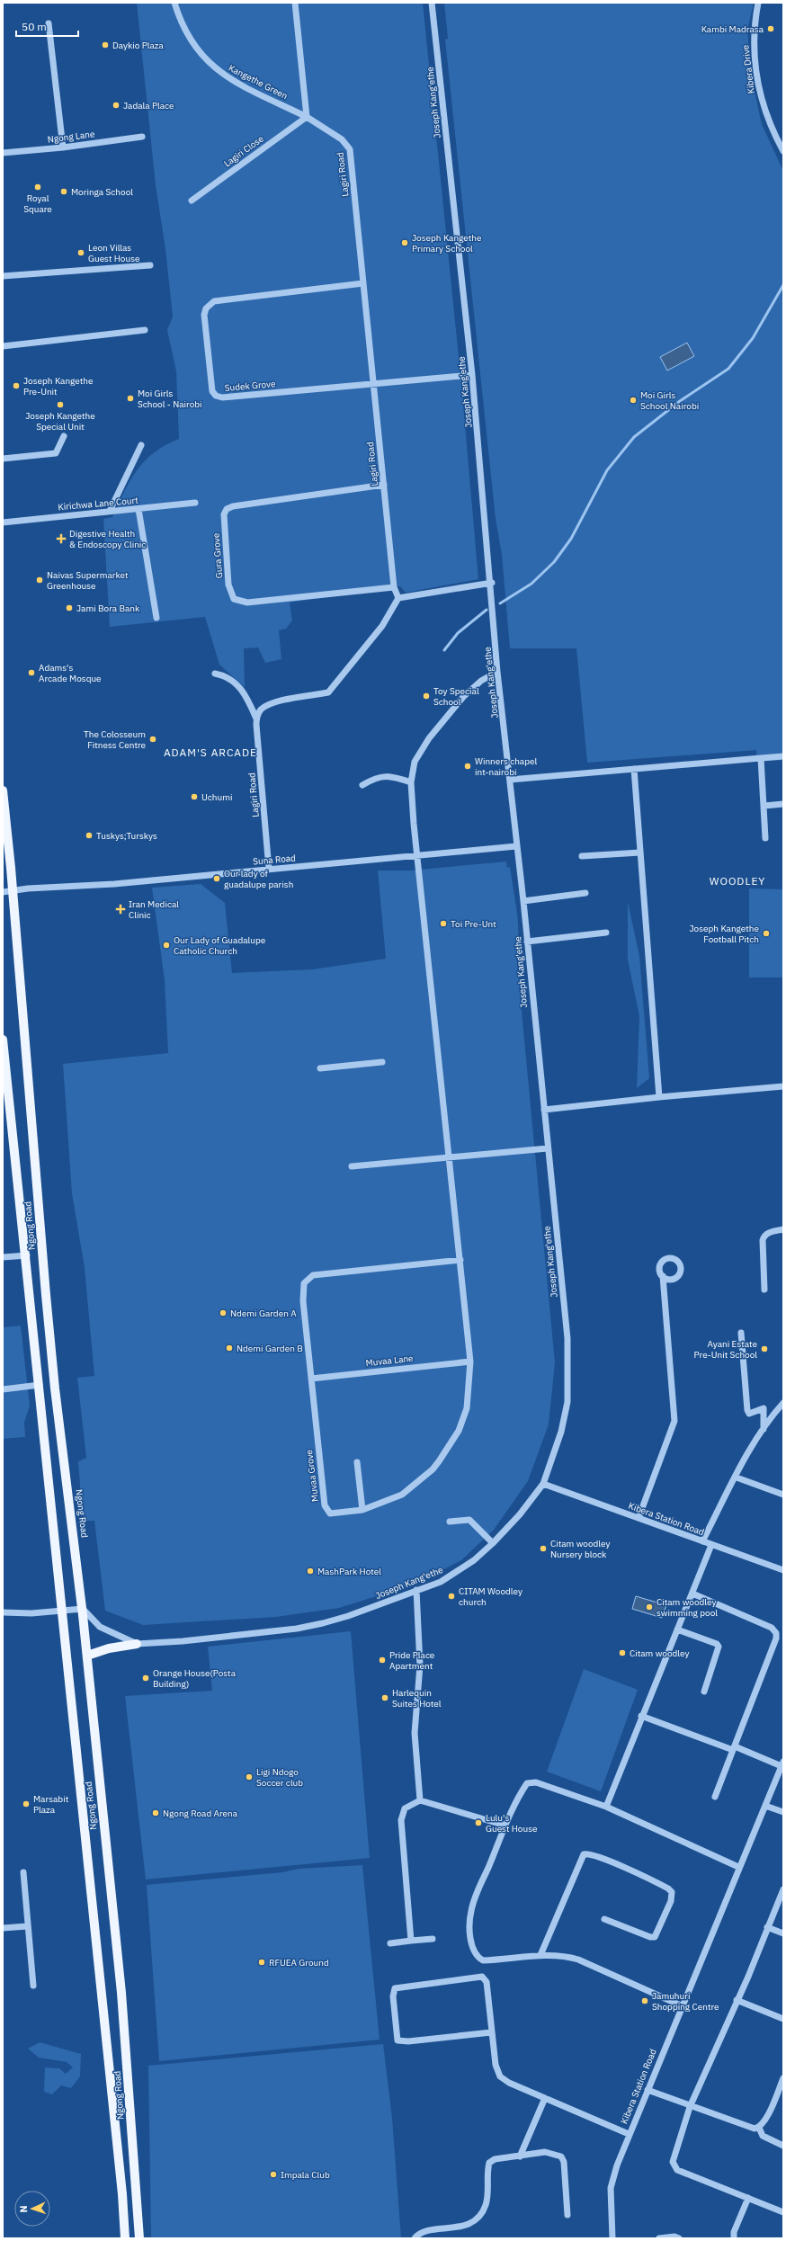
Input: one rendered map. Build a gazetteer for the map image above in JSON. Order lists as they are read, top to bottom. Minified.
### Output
{"streets":{"main road":["Ngong Road"],"street":["Kibera Drive","Kangethe Green","Joseph Kang'ethe","Ngong Lane","Lagiri Close","Lagiri Road","Sudek Grove","Kirichwa Lane Court","Gura Grove","Suna Road","Muvaa Lane","Muvaa Grove","Kibera Station Road"]},"crossings":[["Kangethe Green","Lagiri Close"],["Kangethe Green","Lagiri Road"],["Joseph Kang'ethe","Sudek Grove"],["Joseph Kang'ethe","Suna Road"],["Joseph Kang'ethe","Kibera Station Road"],["Lagiri Close","Lagiri Road"],["Lagiri Road","Sudek Grove"],["Lagiri Road","Gura Grove"],["Lagiri Road","Suna Road"],["Suna Road","Ngong Road"],["Muvaa Lane","Muvaa Grove"]],"districts":["ADAM'S ARCADE","WOODLEY"],"places":{"other":["Kambi Madrasa","Daykio Plaza","Jadala Place","Royal Square","Moringa School","Joseph Kangethe Primary School","Leon Villas Guest House","Joseph Kangethe Pre-Unit","Moi Girls School - Nairobi","Moi Girls School Nairobi","Joseph Kangethe Special Unit","Naivas Supermarket Greenhouse","Jami Bora Bank","Adams's Arcade Mosque","Toy Special School","The Colosseum Fitness Centre","Winners chapel int-nairobi","Uchumi","Tuskys;Turskys","Our lady of guadalupe parish","Toi Pre-Unt","Joseph Kangethe Football Pitch","Our Lady of Guadalupe Catholic Church","Ndemi Garden A","Ndemi Garden B","Ayani Estate Pre-Unit School","Citam woodley Nursery block","MashPark Hotel","CITAM Woodley church","Citam woodley swimming pool","Citam woodley","Pride Place Apartment","Orange House(Posta Building)","Harlequin Suites Hotel","Ligi Ndogo Soccer club","Marsabit Plaza","Ngong Road Arena","Lulu's Guest House","RFUEA Ground","Jamuhuri Shopping Centre","Impala Club"],"health":["Digestive Health & Endoscopy Clinic","Iran Medical Clinic"]},"scale_bar":"50 m","north":"left"}
